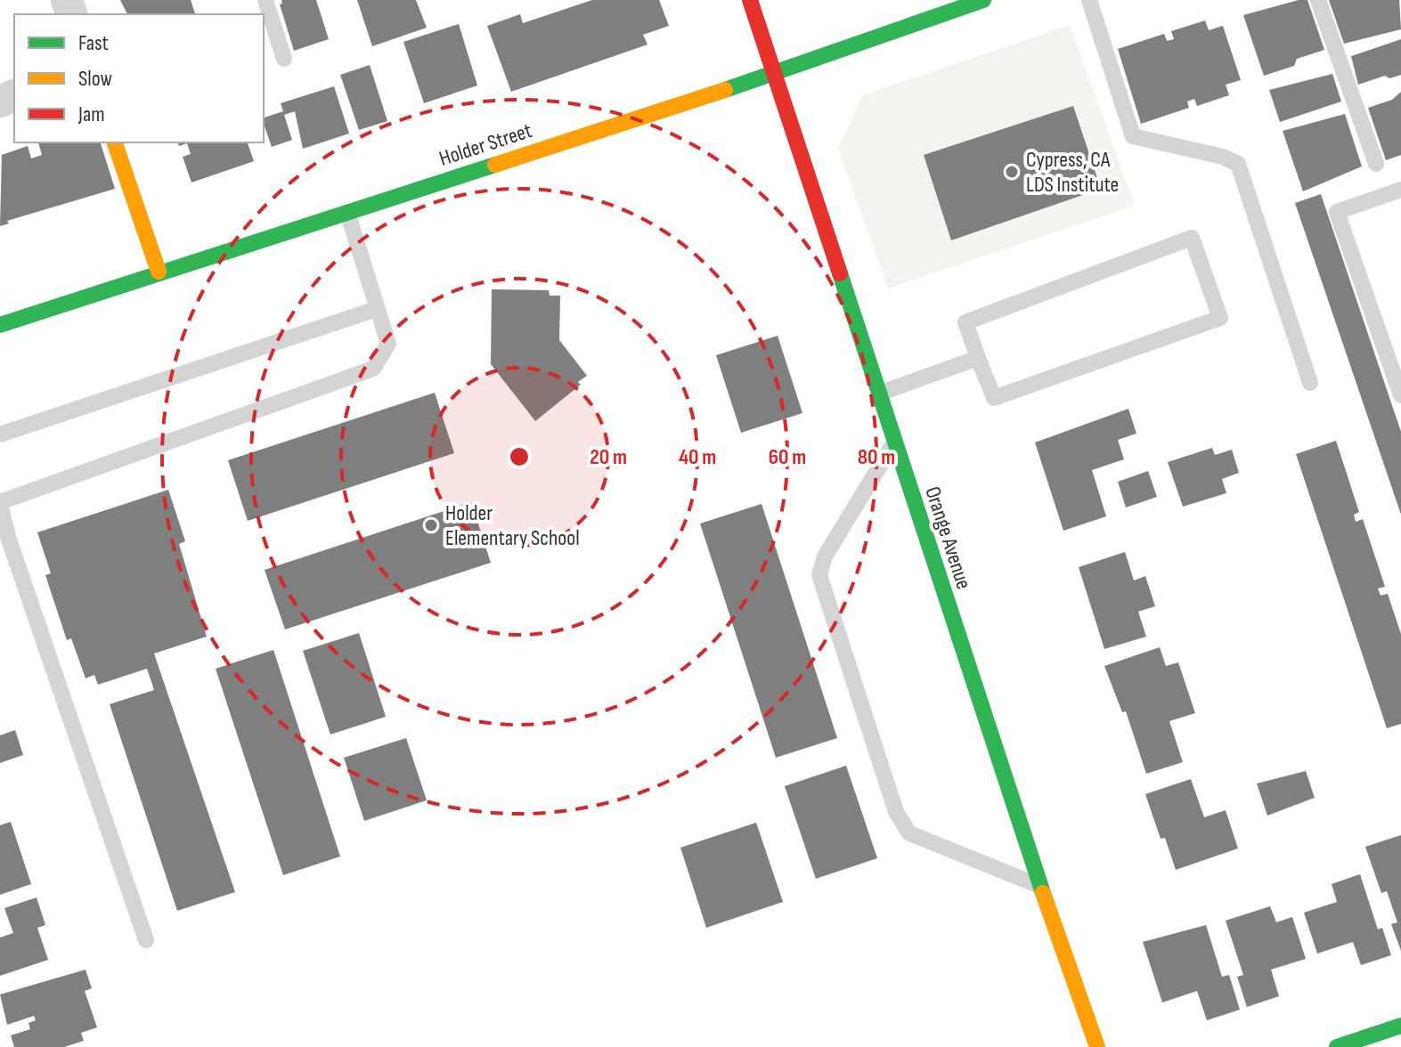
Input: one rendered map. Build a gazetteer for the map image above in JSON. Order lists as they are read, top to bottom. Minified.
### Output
{"streets":{"street":["Holder Street","Orange Avenue"]},"crossings":[["Holder Street","Orange Avenue"]],"places":["Cypress, CA LDS Institute","Holder Elementary School"],"legend":["Fast","Slow","Jam"],"rings":["20 m","40 m","60 m","80 m"]}
